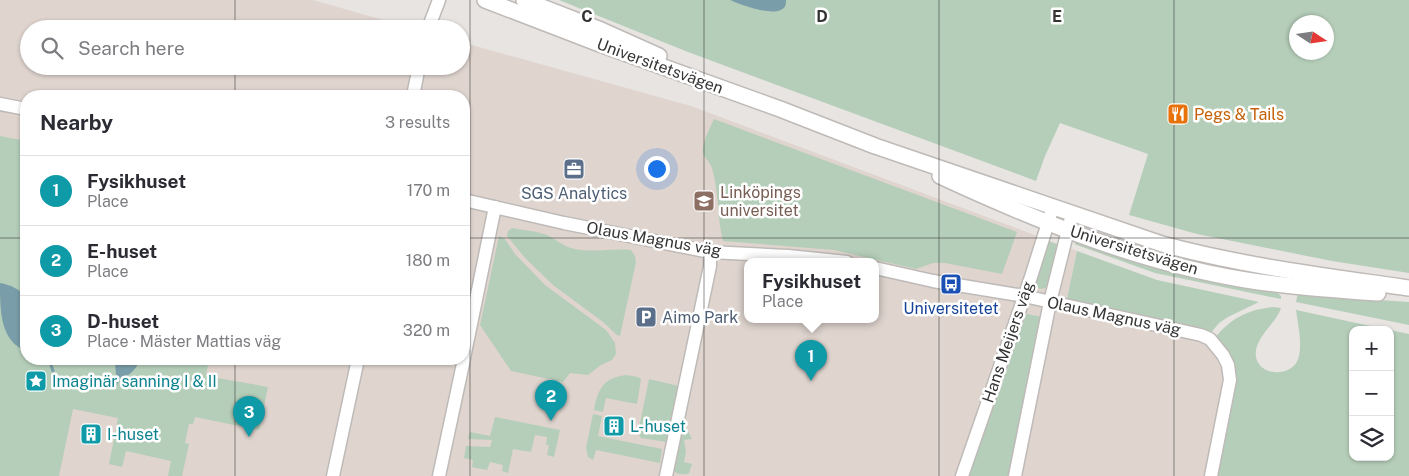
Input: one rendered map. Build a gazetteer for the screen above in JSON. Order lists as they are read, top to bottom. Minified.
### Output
{"streets":{"main road":["Universitetsvägen"],"street":["Olaus Magnus väg","Hans Meijers väg"]},"crossings":[["Universitetsvägen","Hans Meijers väg"],["Olaus Magnus väg","Hans Meijers väg"]],"places":{"restaurant":["Pegs & Tails"],"office":["SGS Analytics"],"school or university":["Linköpings universitet"],"bus stop":["Universitetet"],"parking":["Aimo Park"],"place":["Imaginär sanning I & II"],"building":["L-huset","I-huset"]},"north":"right","page":{"search":"Search here","heading":["Nearby","3 results"],"list":[{"mark":"1","name":"Fysikhuset","note":"Place","value":"170 m"},{"mark":"2","name":"E-huset","note":"Place","value":"180 m"},{"mark":"3","name":"D-huset","note":"Place · Mäster Mattias väg","value":"320 m"}],"popup":["Fysikhuset","Place"],"map_buttons":["+","−"],"pins":["1","2","3"]},"grid":{"columns":["C","D","E"]}}
